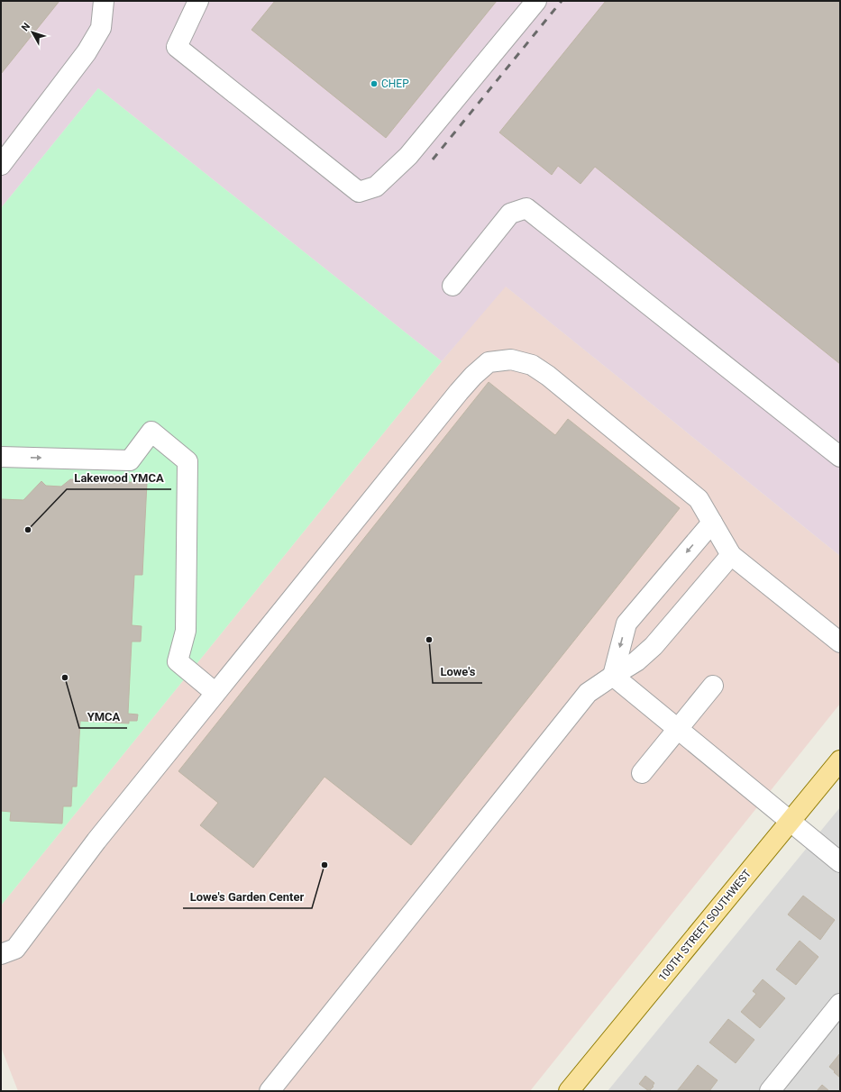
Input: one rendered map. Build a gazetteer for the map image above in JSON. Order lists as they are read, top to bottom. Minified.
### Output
{"streets":{"main road":["100TH STREET SOUTHWEST"]},"places":["CHEP","Lakewood YMCA","Lowe's","YMCA","Lowe's Garden Center"],"north":"top left"}
